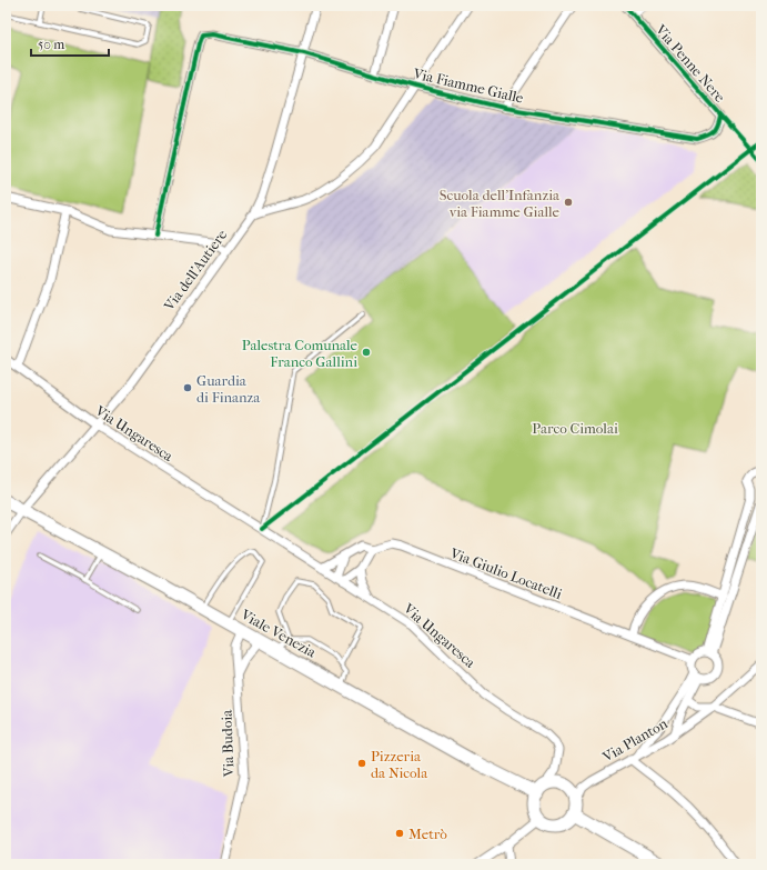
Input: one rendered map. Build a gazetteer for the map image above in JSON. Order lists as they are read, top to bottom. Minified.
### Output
{"streets":{"main road":["Viale Venezia"],"street":["Via Penne Nere","Via Fiamme Gialle","Via dell'Autiere","Via Ungaresca","Via Giulio Locatelli","Via Planton","Via Budoia"]},"crossings":[["Via Penne Nere","Via Fiamme Gialle"],["Via Fiamme Gialle","Via dell'Autiere"],["Via dell'Autiere","Via Ungaresca"],["Via dell'Autiere","Viale Venezia"],["Via Ungaresca","Viale Venezia"],["Via Ungaresca","Via Planton"],["Viale Venezia","Via Planton"],["Viale Venezia","Via Budoia"]],"parks":["Parco Cimolai"],"places":["Scuola dell'Infanzia via Fiamme Gialle","Palestra Comunale Franco Gallini","Guardia di Finanza","Pizzeria da Nicola","Metrò"],"scale_bar":"50 m"}
